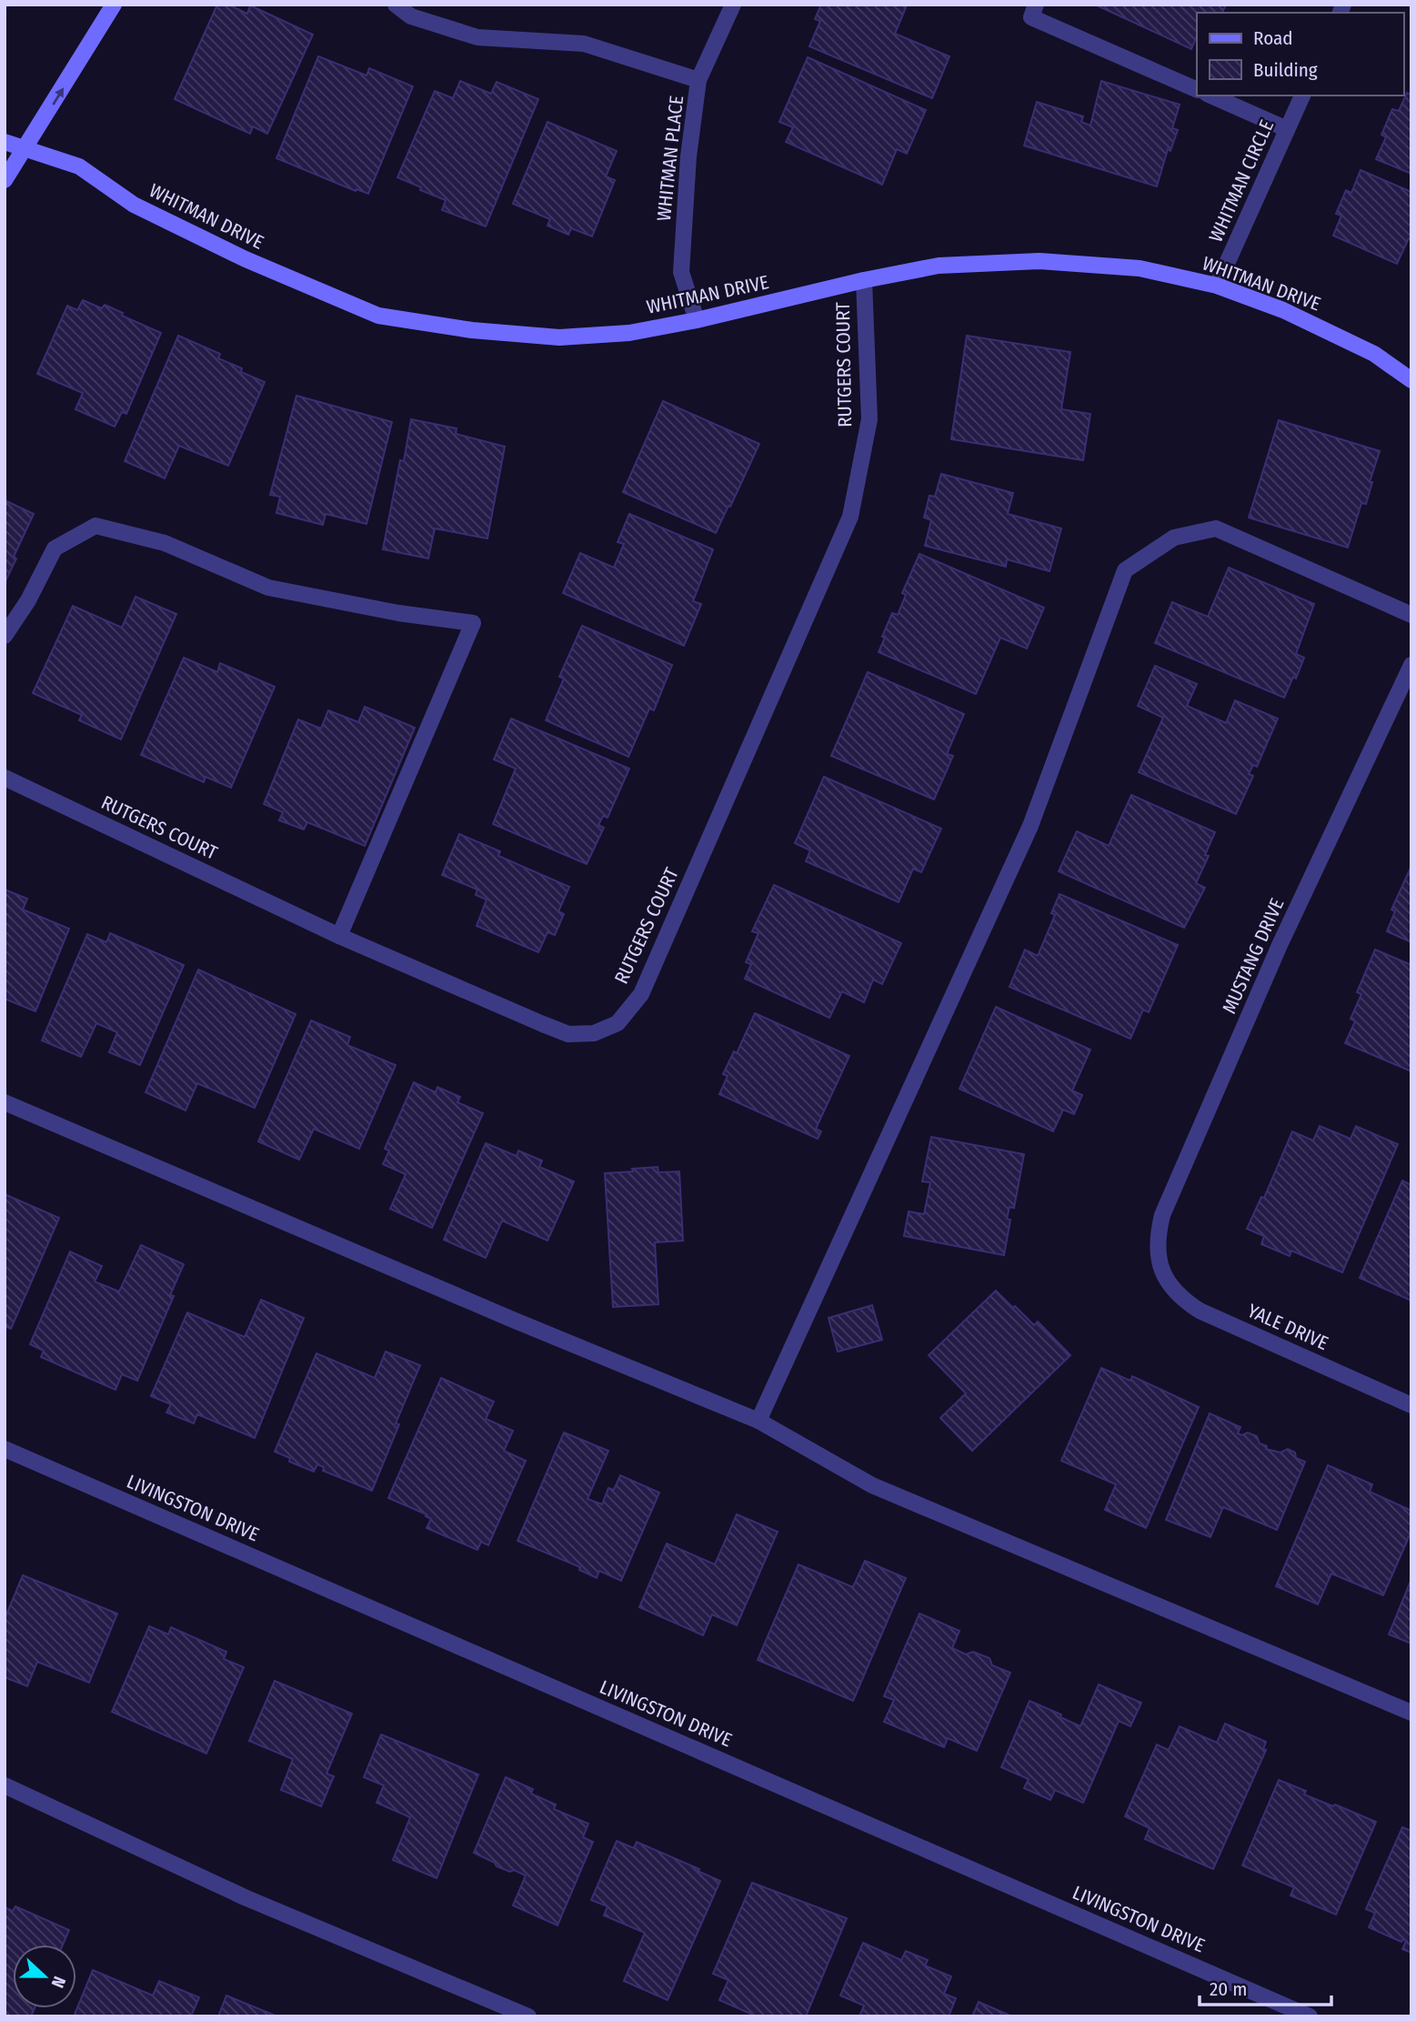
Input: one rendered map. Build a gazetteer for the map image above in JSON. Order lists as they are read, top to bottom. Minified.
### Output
{"streets":{"street":["WHITMAN PLACE","WHITMAN CIRCLE","WHITMAN DRIVE","RUTGERS COURT","MUSTANG DRIVE","YALE DRIVE","LIVINGSTON DRIVE"]},"crossings":[["WHITMAN PLACE","WHITMAN DRIVE"],["WHITMAN CIRCLE","WHITMAN DRIVE"],["WHITMAN DRIVE","RUTGERS COURT"],["MUSTANG DRIVE","YALE DRIVE"]],"legend":["Road","Building"],"scale_bar":"20 m","north":"right"}
